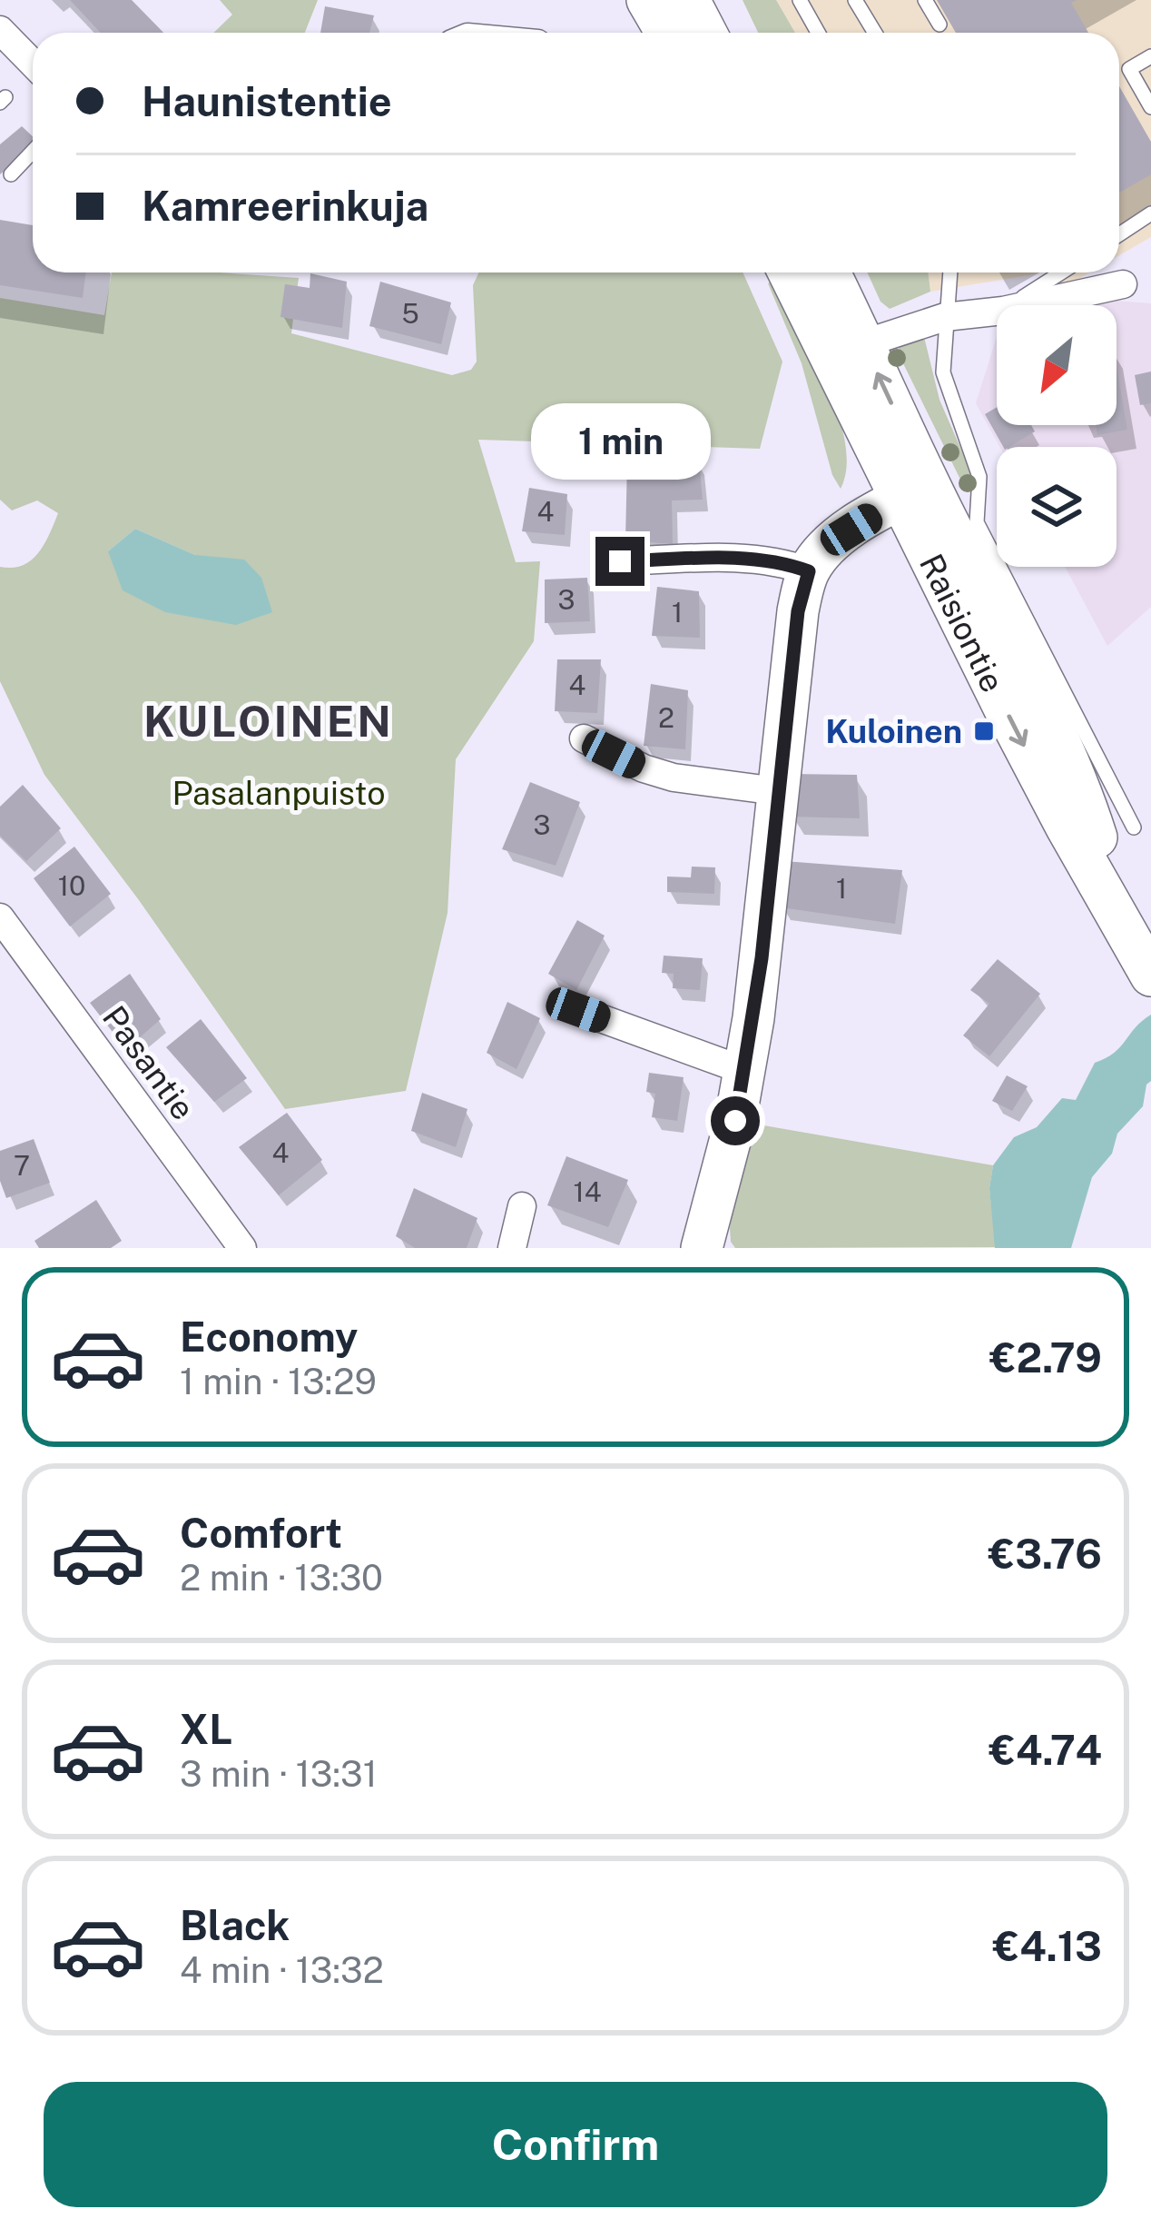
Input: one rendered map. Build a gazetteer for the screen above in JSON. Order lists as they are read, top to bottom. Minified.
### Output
{"streets":{"main road":["Raisiontie"],"street":["Pasantie"]},"districts":["KULOINEN"],"parks":["Pasalanpuisto"],"places":{"transit":["Kuloinen"]},"house_numbers":["5","4","3","1","4","2","3","10","1","4","7","14"],"north":"bottom left","page":{"banner":["Haunistentie","Kamreerinkuja"],"bubble":"1 min","list":[{"name":"Economy","note":"1 min · 13:29","value":"€2.79"},{"name":"Comfort","note":"2 min · 13:30","value":"€3.76"},{"name":"XL","note":"3 min · 13:31","value":"€4.74"},{"name":"Black","note":"4 min · 13:32","value":"€4.13"}],"buttons":"Confirm"}}
